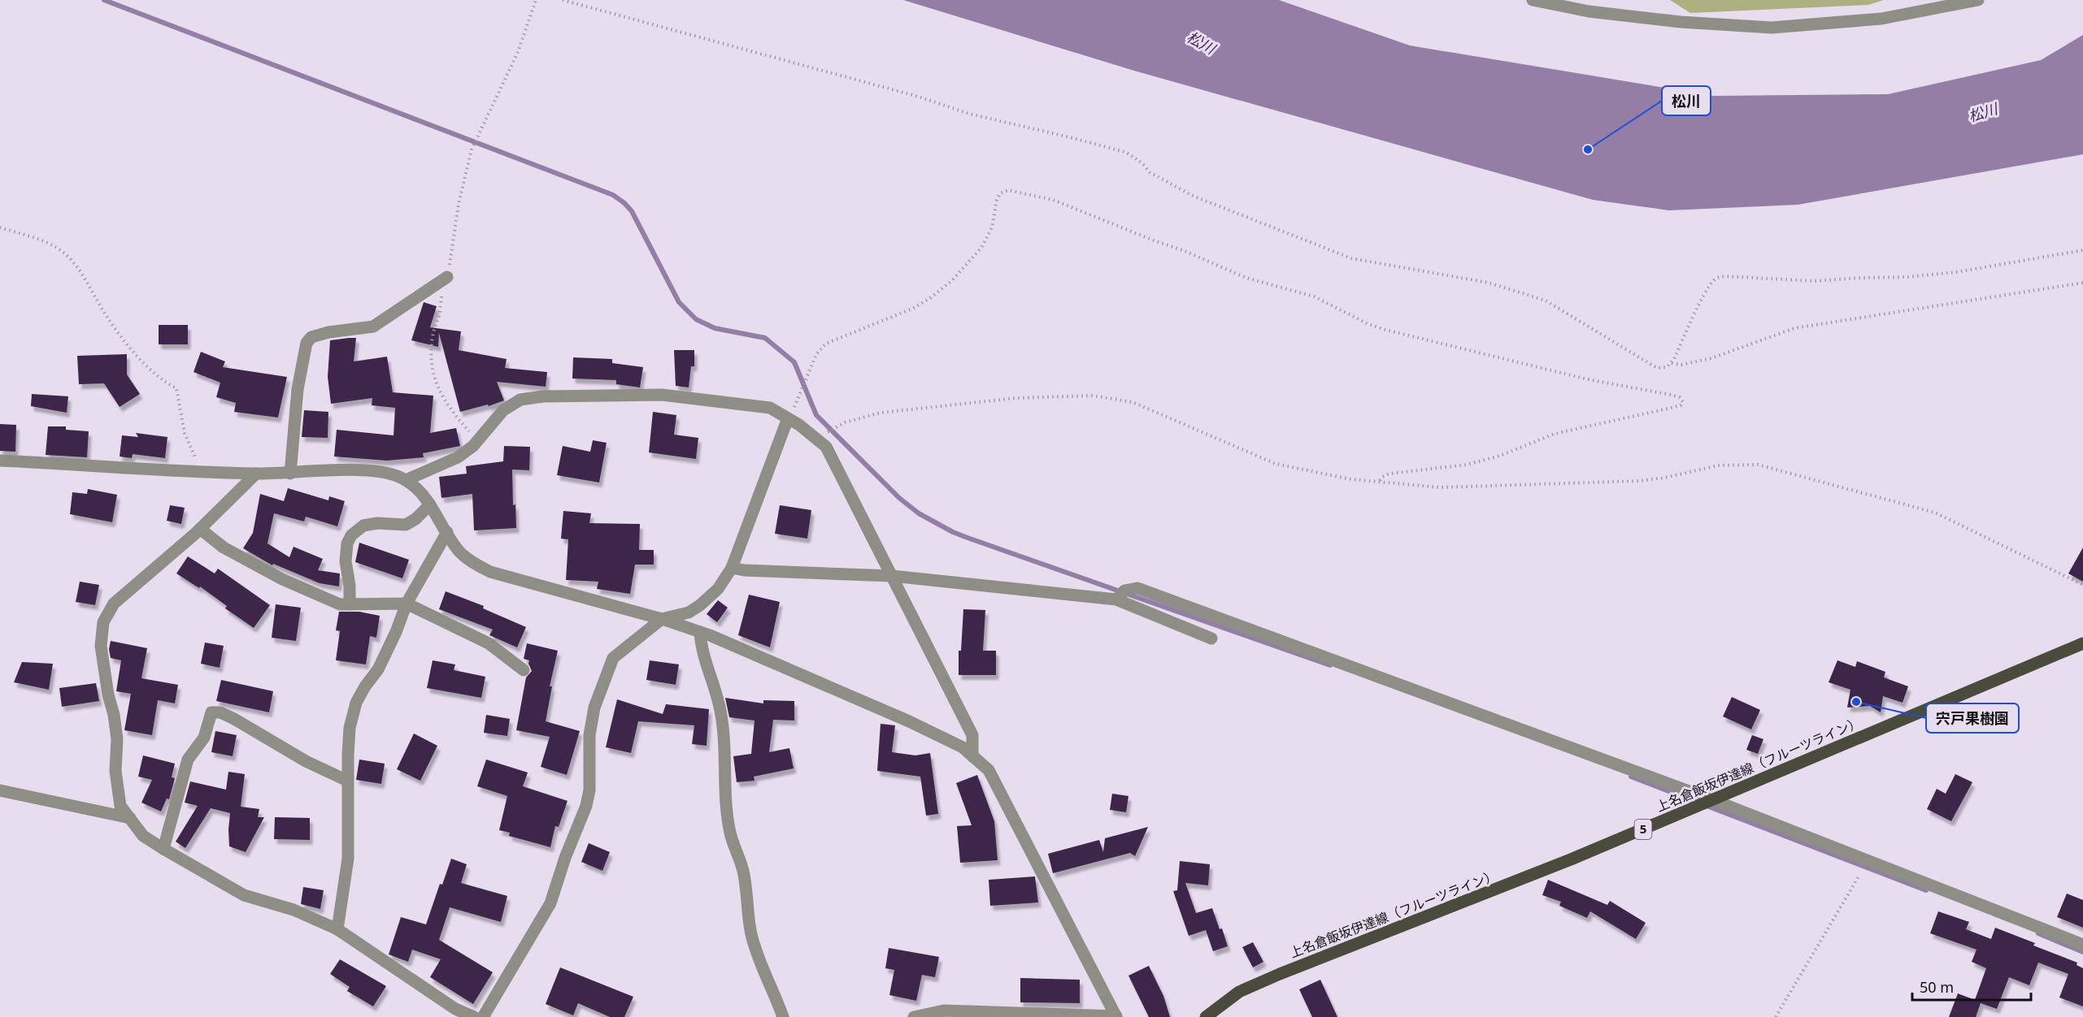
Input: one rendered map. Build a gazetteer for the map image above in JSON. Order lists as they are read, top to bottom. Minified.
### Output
{"streets":{"main road":["上名倉飯坂伊達線（フルーツライン）","5"]},"water":["松川"],"places":["松川","宍戸果樹園"],"scale_bar":"50 m"}
